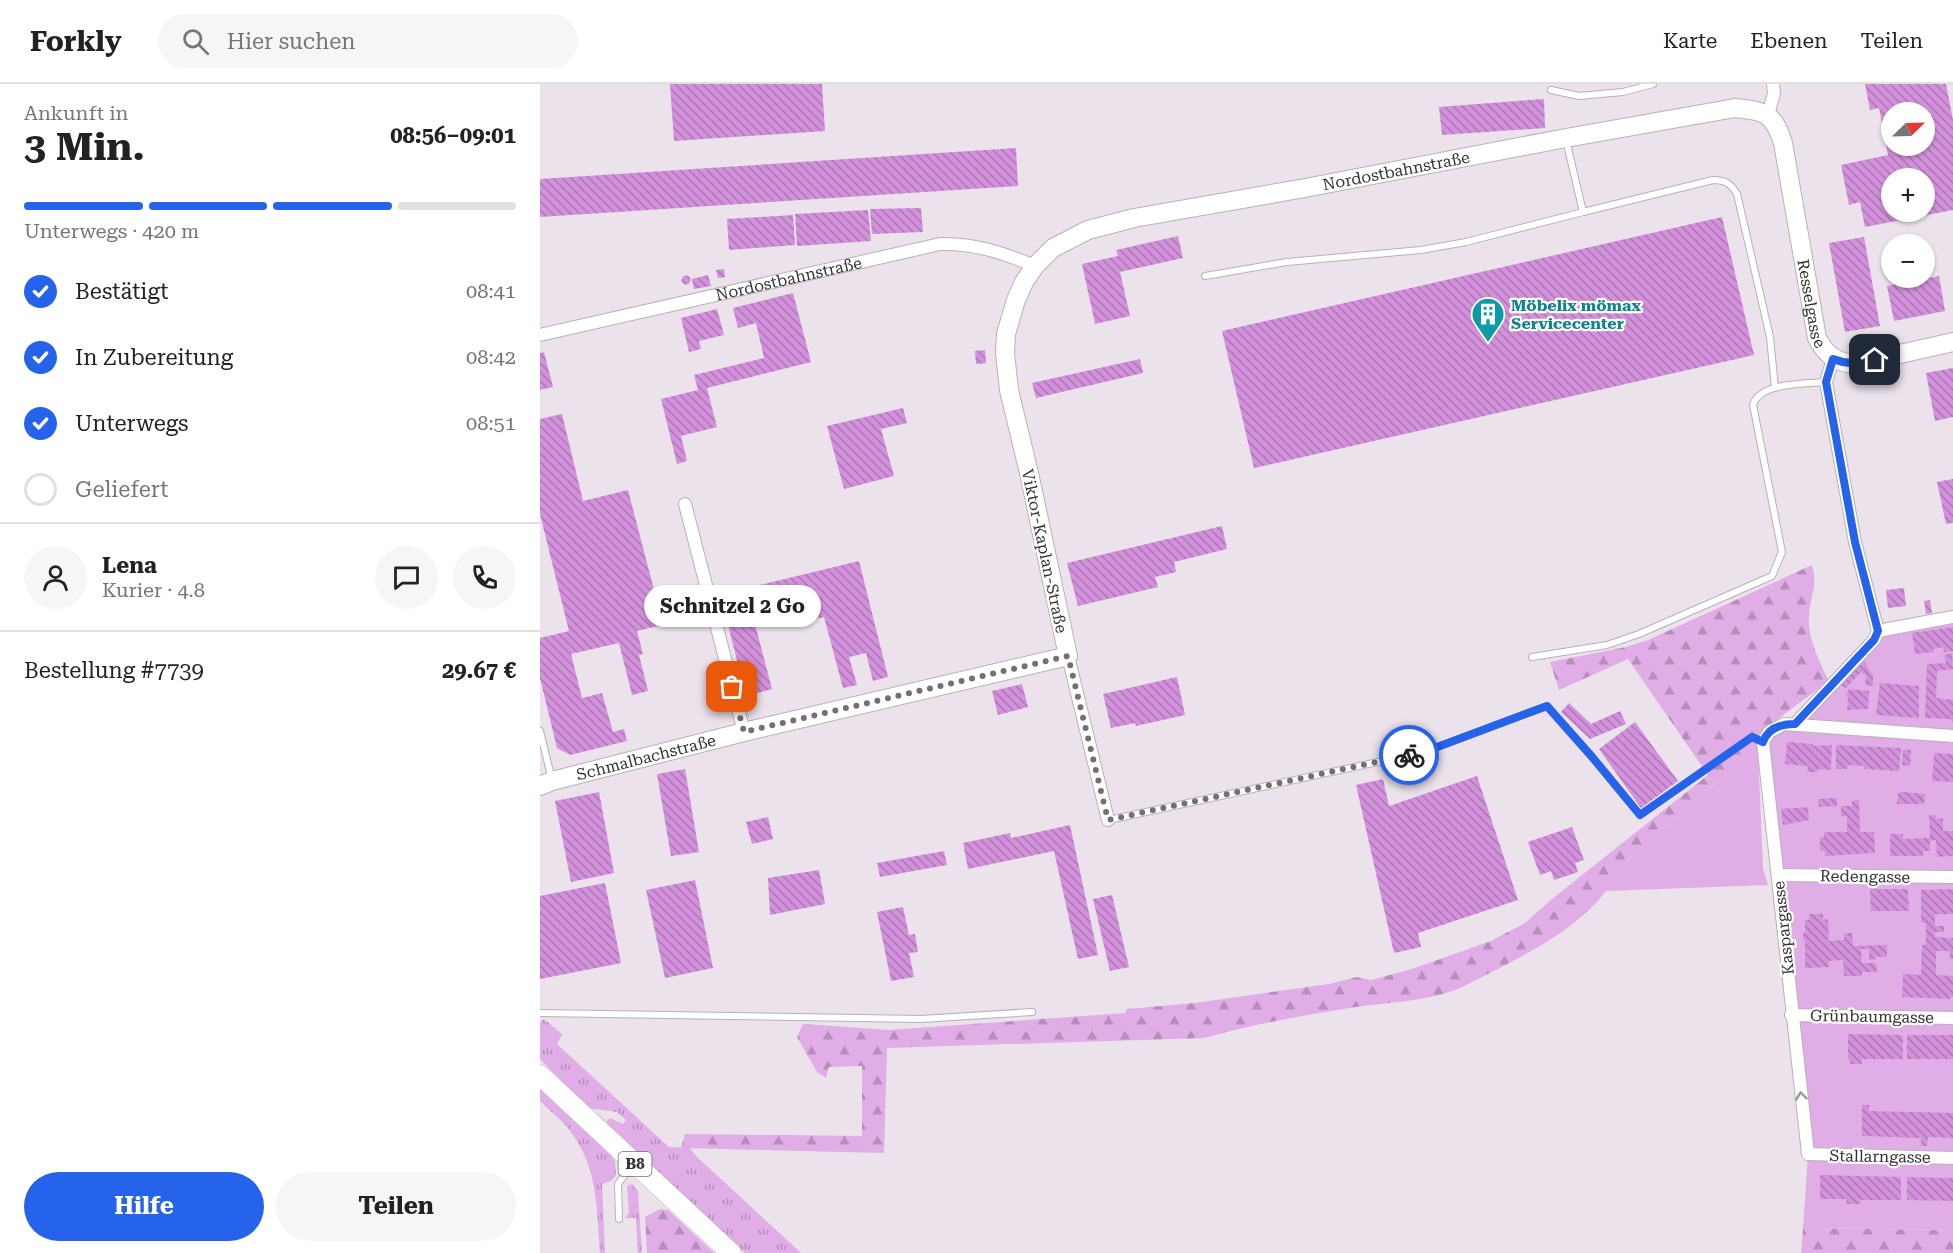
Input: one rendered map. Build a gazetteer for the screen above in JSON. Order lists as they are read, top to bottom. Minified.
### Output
{"streets":{"main road":["B8"],"street":["Nordostbahnstraße","Resselgasse","Viktor-Kaplan-Straße","Schmalbachstraße","Redengasse","Kaspargasse","Grünbaumgasse","Stallarngasse"]},"crossings":[["Nordostbahnstraße","Resselgasse"],["Nordostbahnstraße","Viktor-Kaplan-Straße"],["Viktor-Kaplan-Straße","Schmalbachstraße"],["Redengasse","Kaspargasse"],["Kaspargasse","Grünbaumgasse"],["Kaspargasse","Stallarngasse"]],"places":{"building":["Möbelix mömax Servicecenter"],"other":["Schnitzel 2 Go"]},"north":"top right","page":{"header":"Forkly","search":"Hier suchen","nav":["Karte","Ebenen","Teilen"],"heading":["3 Min.","Ankunft in","08:56–09:01"],"panel":["Lena","Kurier · 4.8","Bestellung #7739","29.67 €"],"map_buttons":["+","−"],"bar":"Unterwegs · 420 m","list":[["Bestätigt","08:41"],["In Zubereitung","08:42"],["Unterwegs","08:51"],"Geliefert"],"bubble":"Schnitzel 2 Go","buttons":["Hilfe","Teilen"]}}
